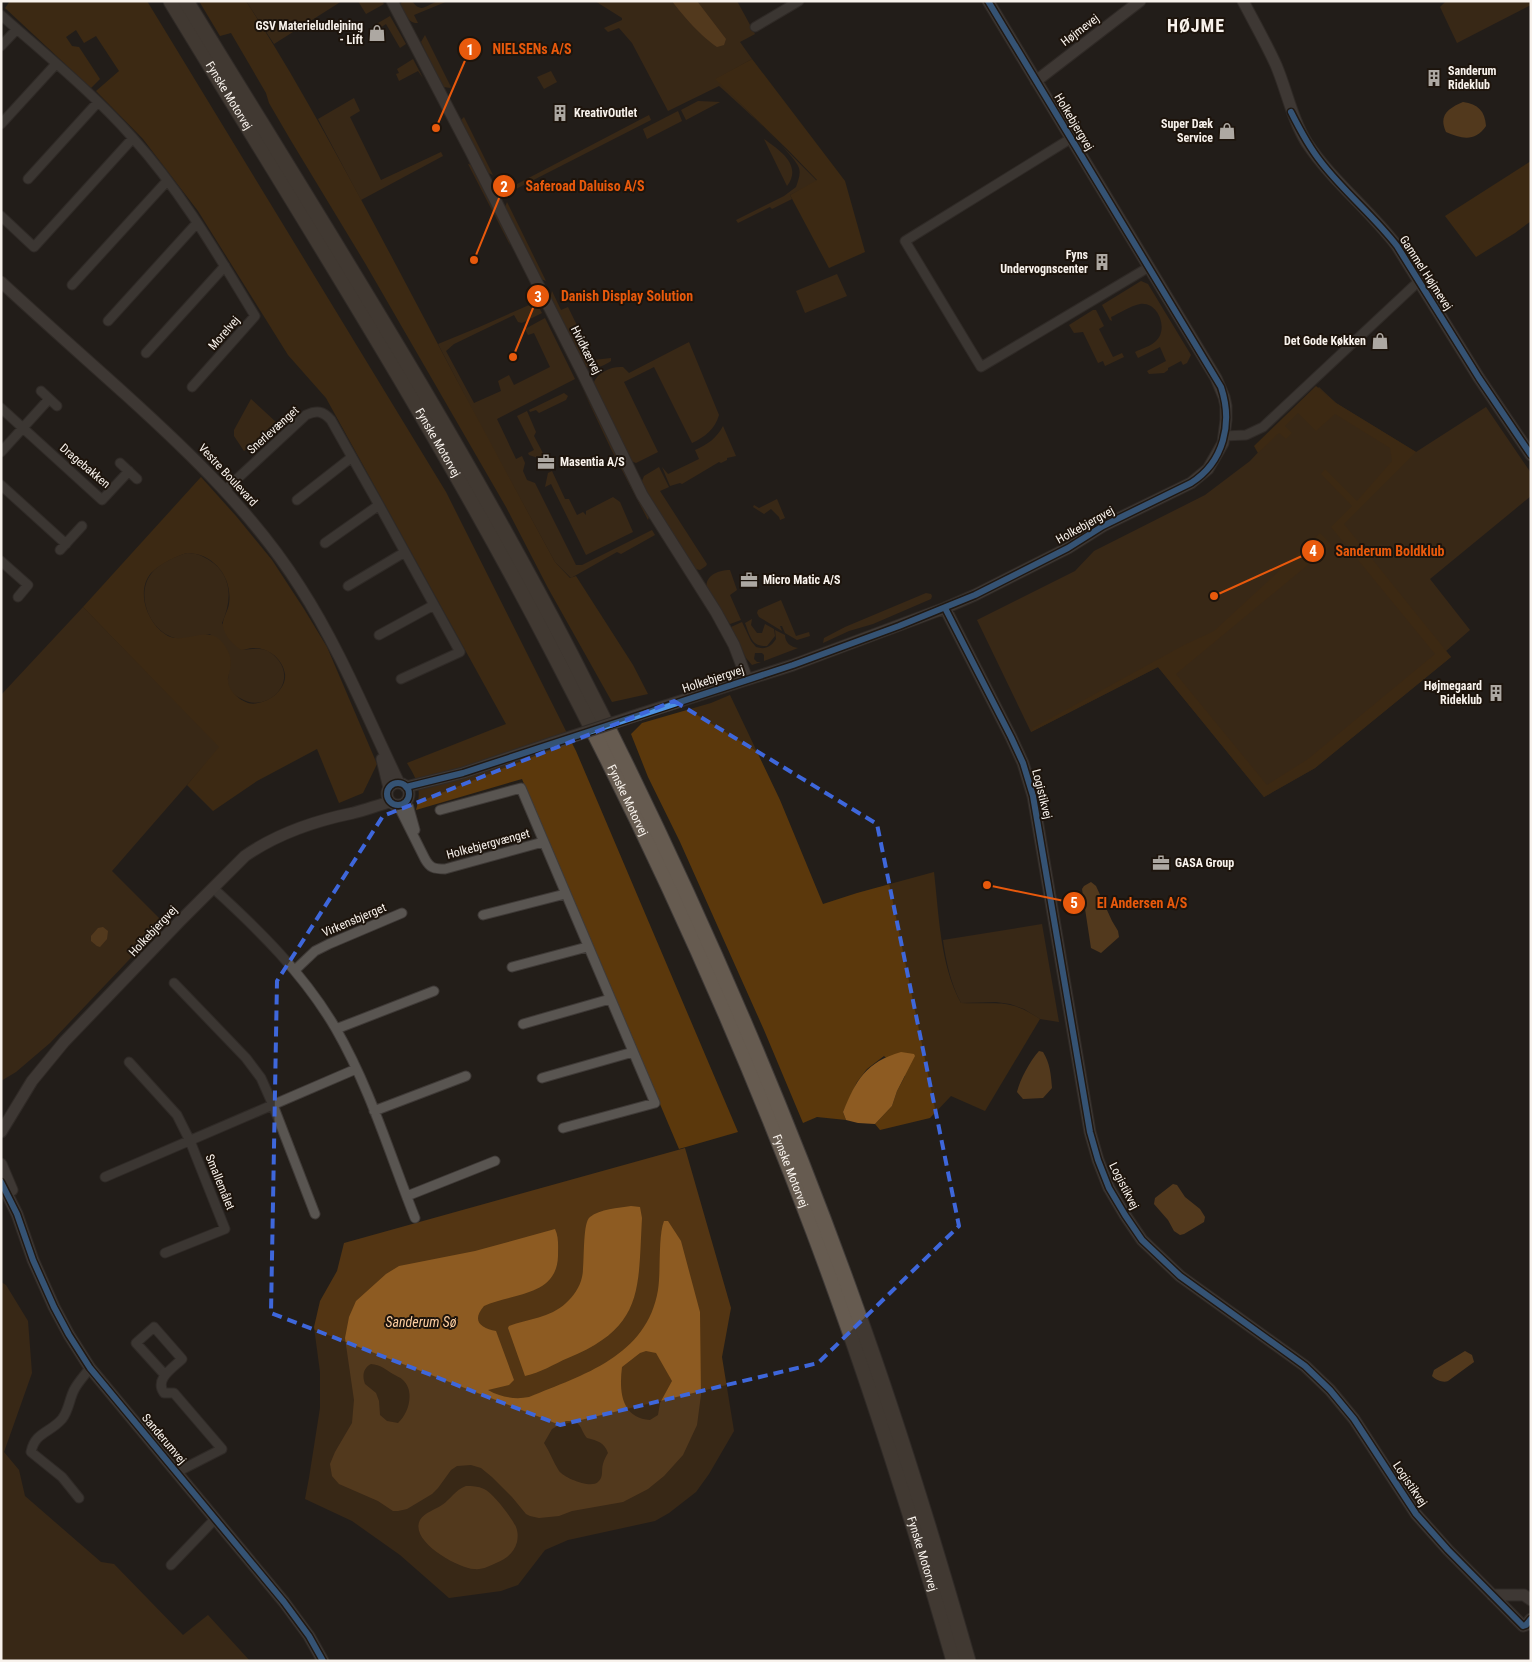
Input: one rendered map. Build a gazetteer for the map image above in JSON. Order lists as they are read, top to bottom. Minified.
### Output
{"streets":{"highway":["Fynske Motorvej"],"street":["Højmevej","Holkebjergvej","Gammel Højmevej","Morelvej","Hvidkærvej","Snerlevænget","Dragebakken","Vestre Boulevard","Logistikvej","Holkebjergvænget","Virkensbjerget","Smallemålet","Sanderumvej"]},"crossings":[["Højmevej","Holkebjergvej"],["Holkebjergvej","Hvidkærvej"],["Holkebjergvej","Vestre Boulevard"],["Holkebjergvej","Logistikvej"],["Holkebjergvej","Holkebjergvænget"],["Snerlevænget","Vestre Boulevard"],["Vestre Boulevard","Holkebjergvænget"]],"districts":["HØJME"],"water":["Sanderum Sø"],"places":{"shop":["GSV Materieludlejning - Lift","Super Dæk Service","Det Gode Køkken"],"building":["Sanderum Rideklub","KreativOutlet","Fyns Undervognscenter","Højmegaard Rideklub"],"other":["NIELSENs A/S","Saferoad Daluiso A/S","Danish Display Solution","Sanderum Boldklub","El Andersen A/S"],"office":["Masentia A/S","Micro Matic A/S","GASA Group"]}}
